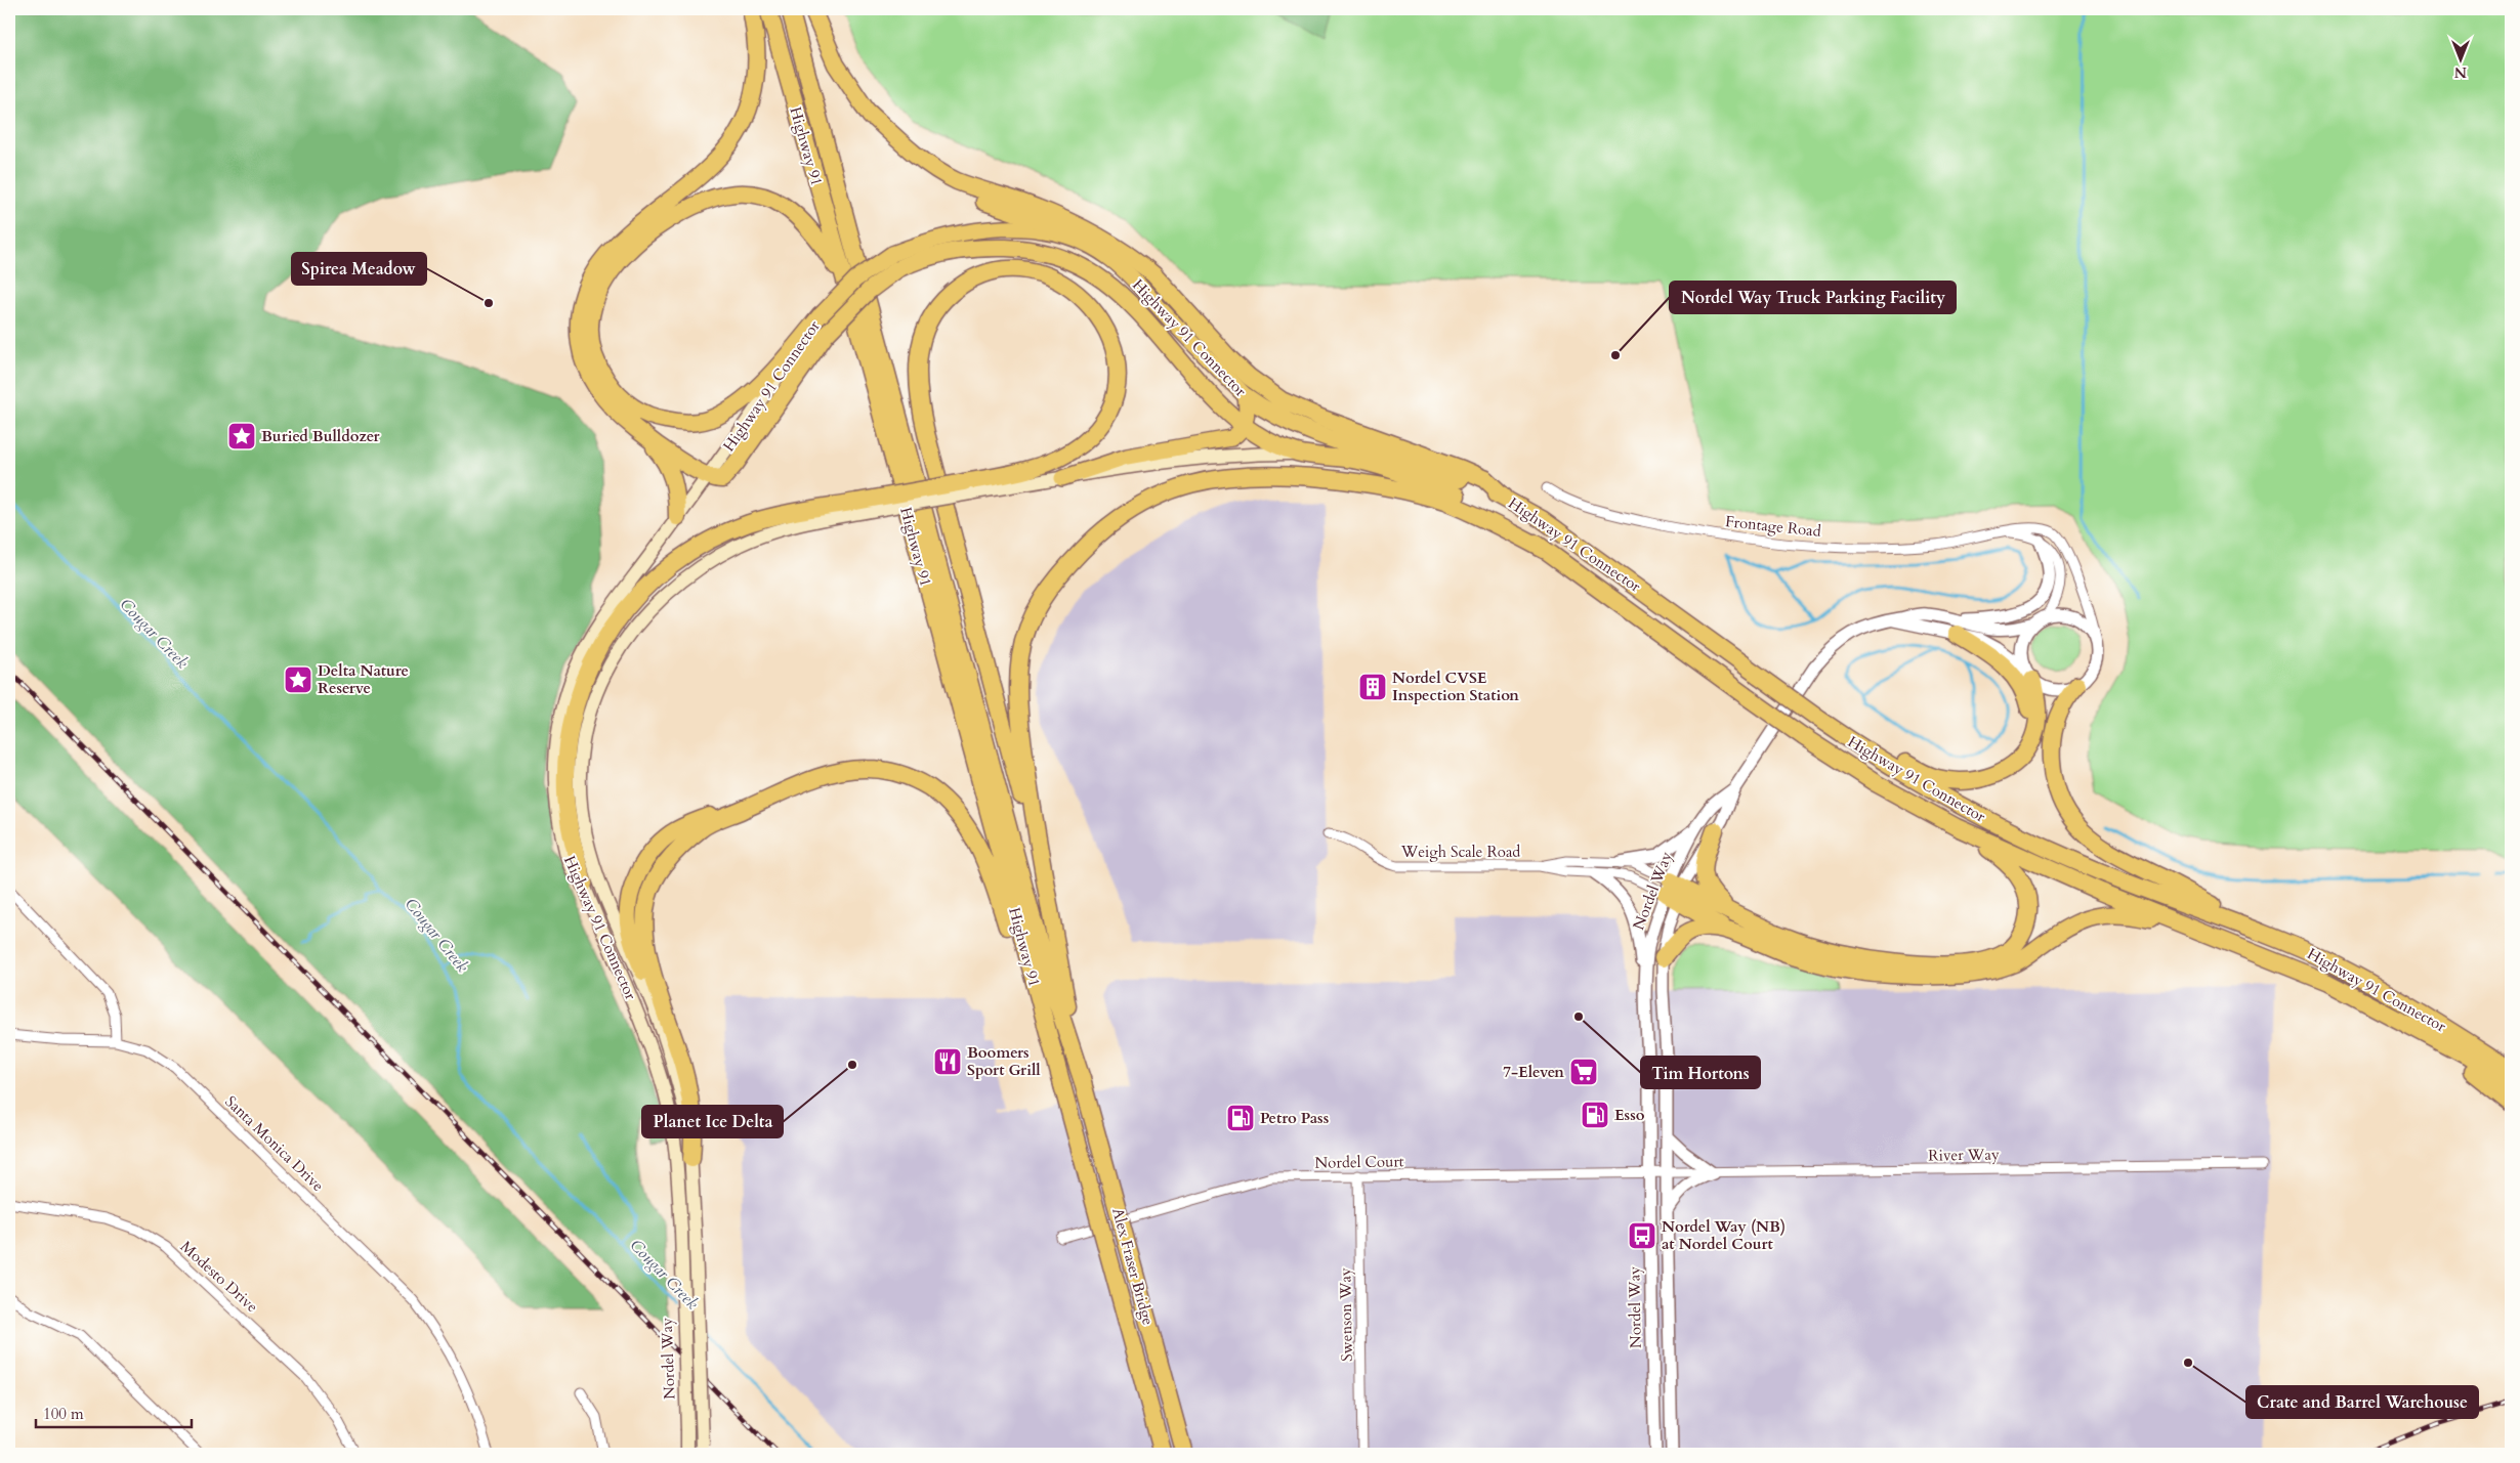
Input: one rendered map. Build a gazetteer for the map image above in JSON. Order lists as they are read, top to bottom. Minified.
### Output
{"streets":{"highway":["Highway 91","Highway 91 Connector","Alex Fraser Bridge"],"main road":["Nordel Way"],"street":["Frontage Road","Weigh Scale Road","Santa Monica Drive","River Way","Nordel Court","Modesto Drive","Swenson Way"]},"crossings":[["Highway 91","Alex Fraser Bridge"],["Highway 91 Connector","Nordel Way"],["Frontage Road","Nordel Way"],["Weigh Scale Road","Nordel Way"],["Nordel Way","River Way"],["Nordel Way","Nordel Court"],["River Way","Nordel Court"],["Nordel Court","Swenson Way"]],"water":["Cougar Creek"],"places":{"other":["Spirea Meadow","Nordel Way Truck Parking Facility","Tim Hortons","Planet Ice Delta","Crate and Barrel Warehouse"],"place":["Buried Bulldozer","Delta Nature Reserve"],"building":["Nordel CVSE Inspection Station"],"restaurant":["Boomers Sport Grill"],"supermarket":["7-Eleven"],"fuel station":["Esso","Petro Pass"],"bus stop":["Nordel Way (NB) at Nordel Court"]},"scale_bar":"100 m","north":"bottom"}
